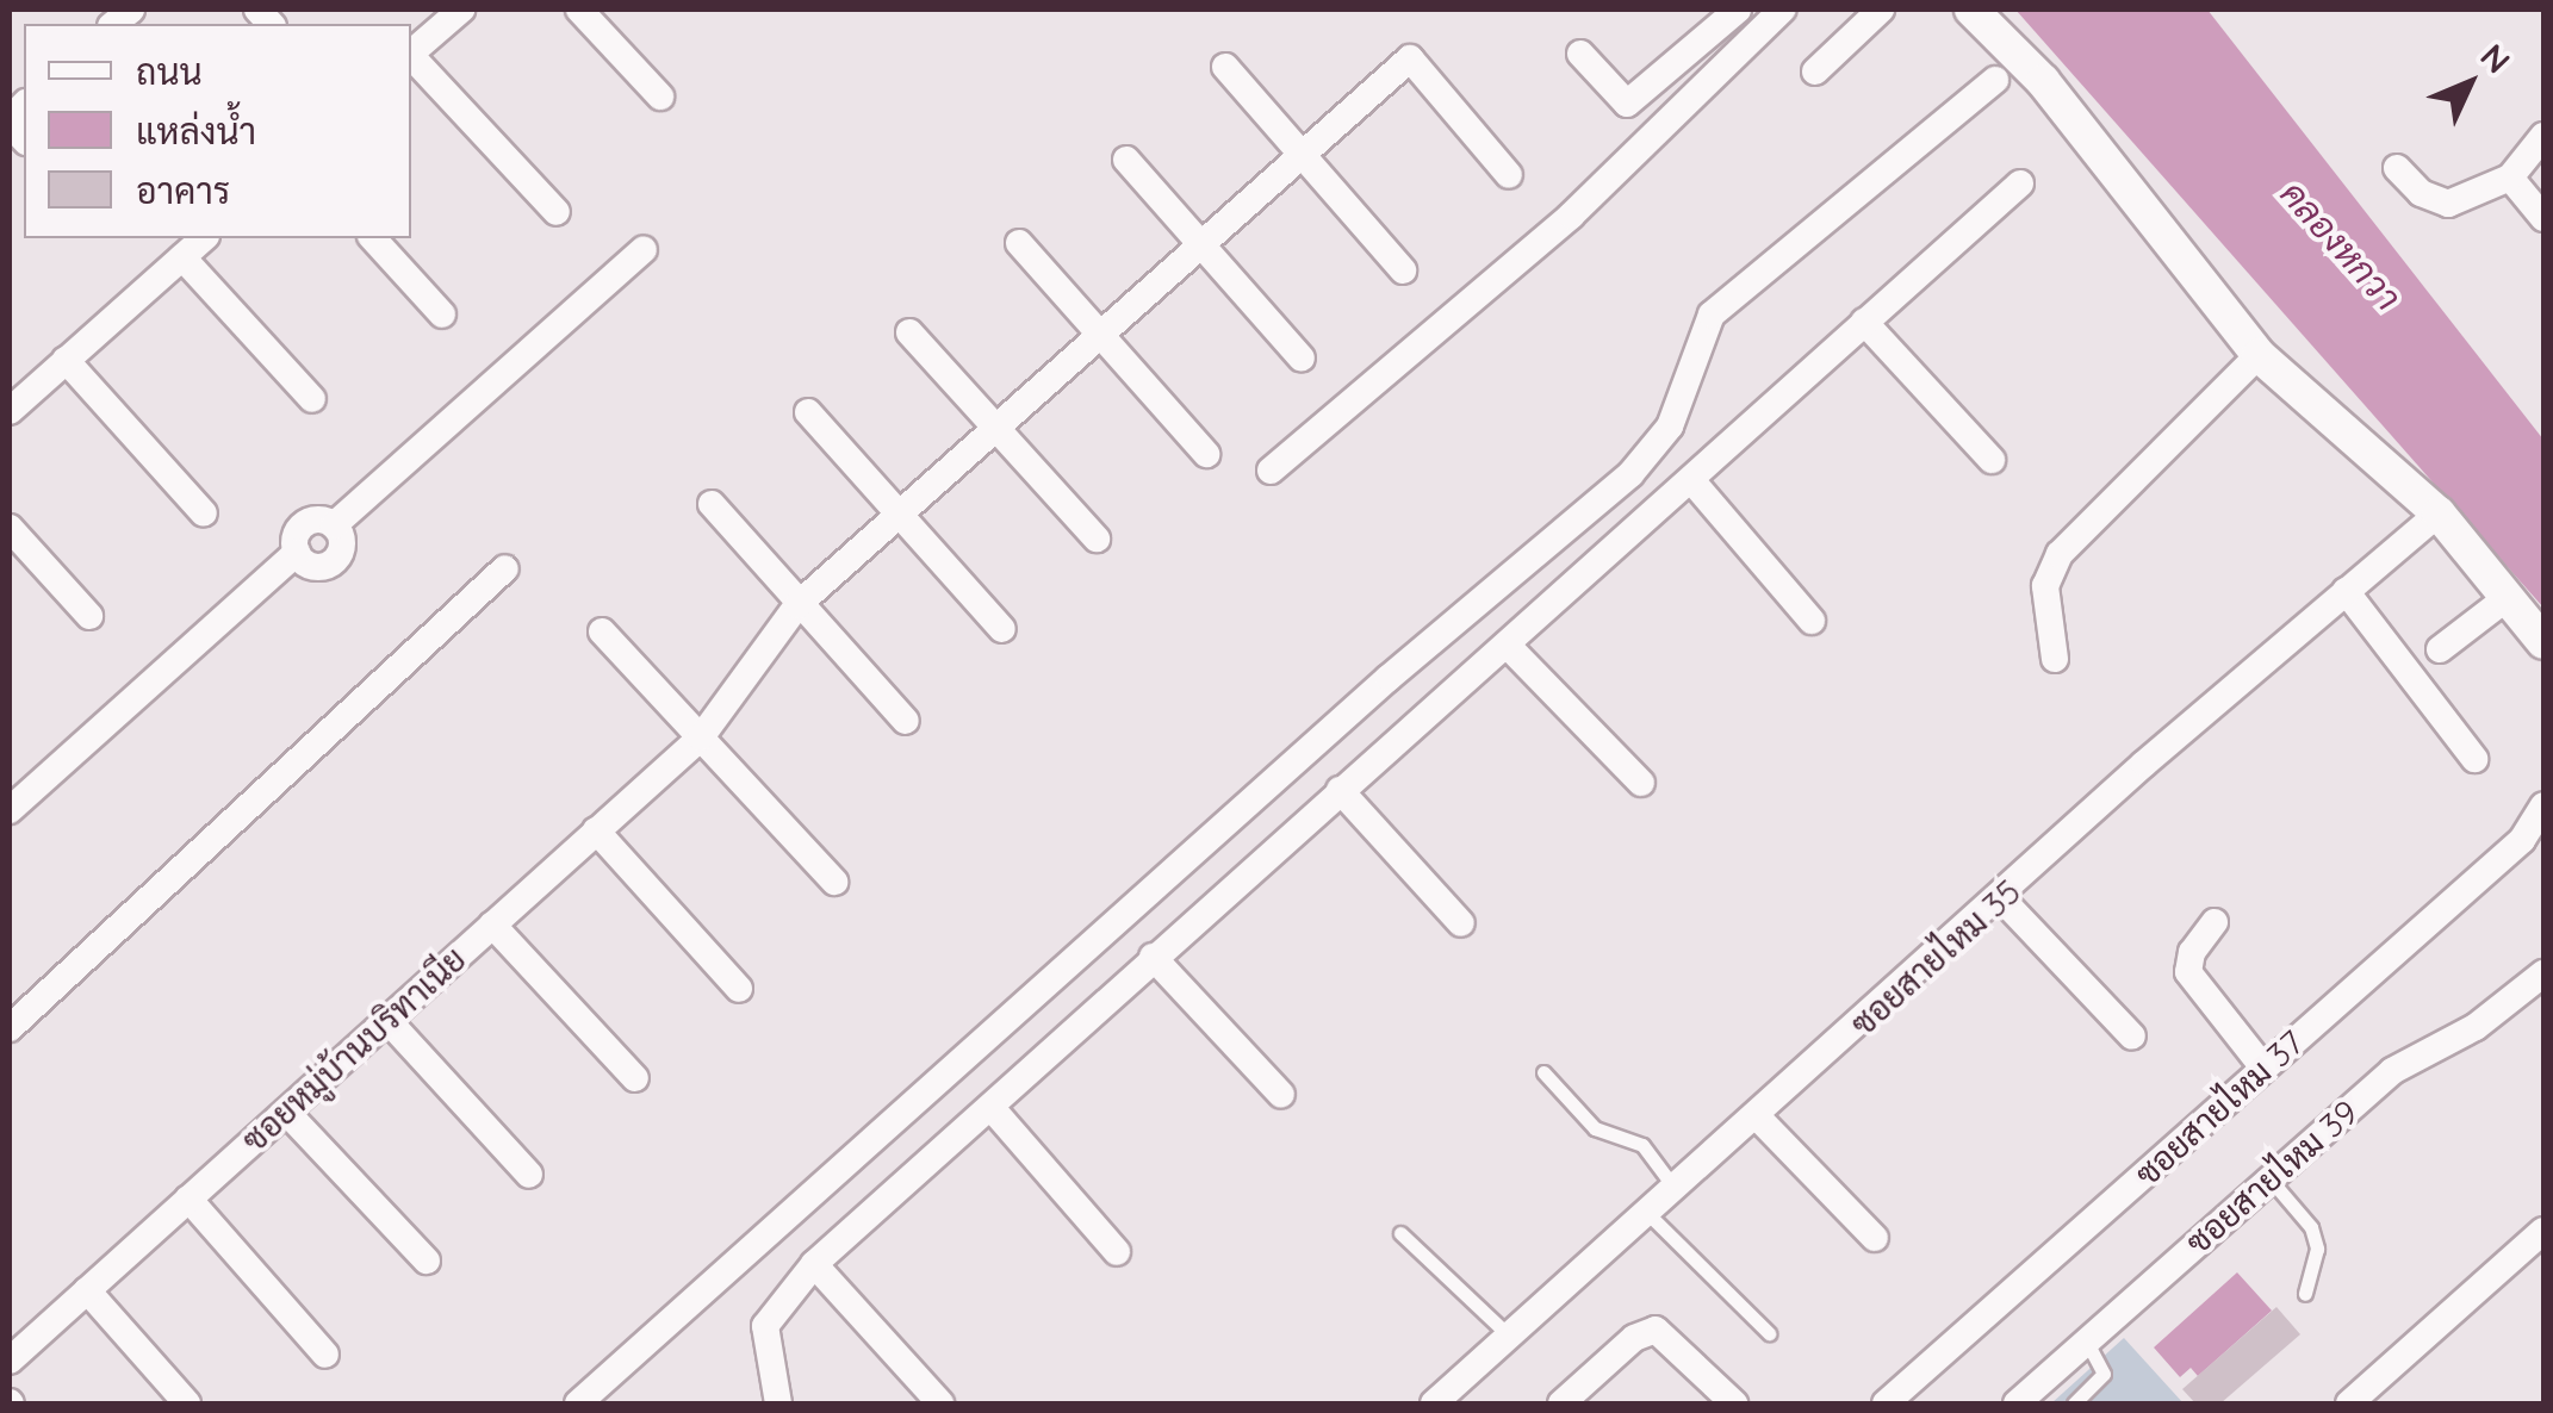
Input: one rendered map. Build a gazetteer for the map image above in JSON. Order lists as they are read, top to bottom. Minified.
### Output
{"streets":{"street":["ซอยสายไหม 35","ซอยหมู่บ้านบริทาเนีย","ซอยสายไหม 37","ซอยสายไหม 39"]},"water":["คลองหกวา"],"legend":["ถนน","แหล่งน้ำ","อาคาร"],"north":"top right"}
